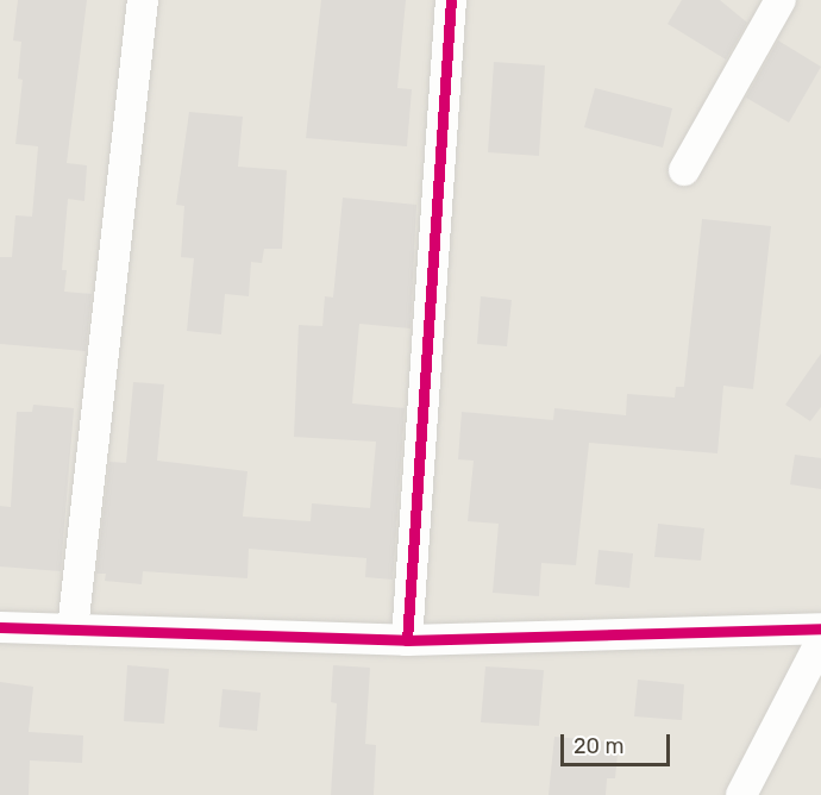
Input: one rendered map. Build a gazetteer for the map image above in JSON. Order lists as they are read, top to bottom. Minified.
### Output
{"scale_bar":"20 m"}
